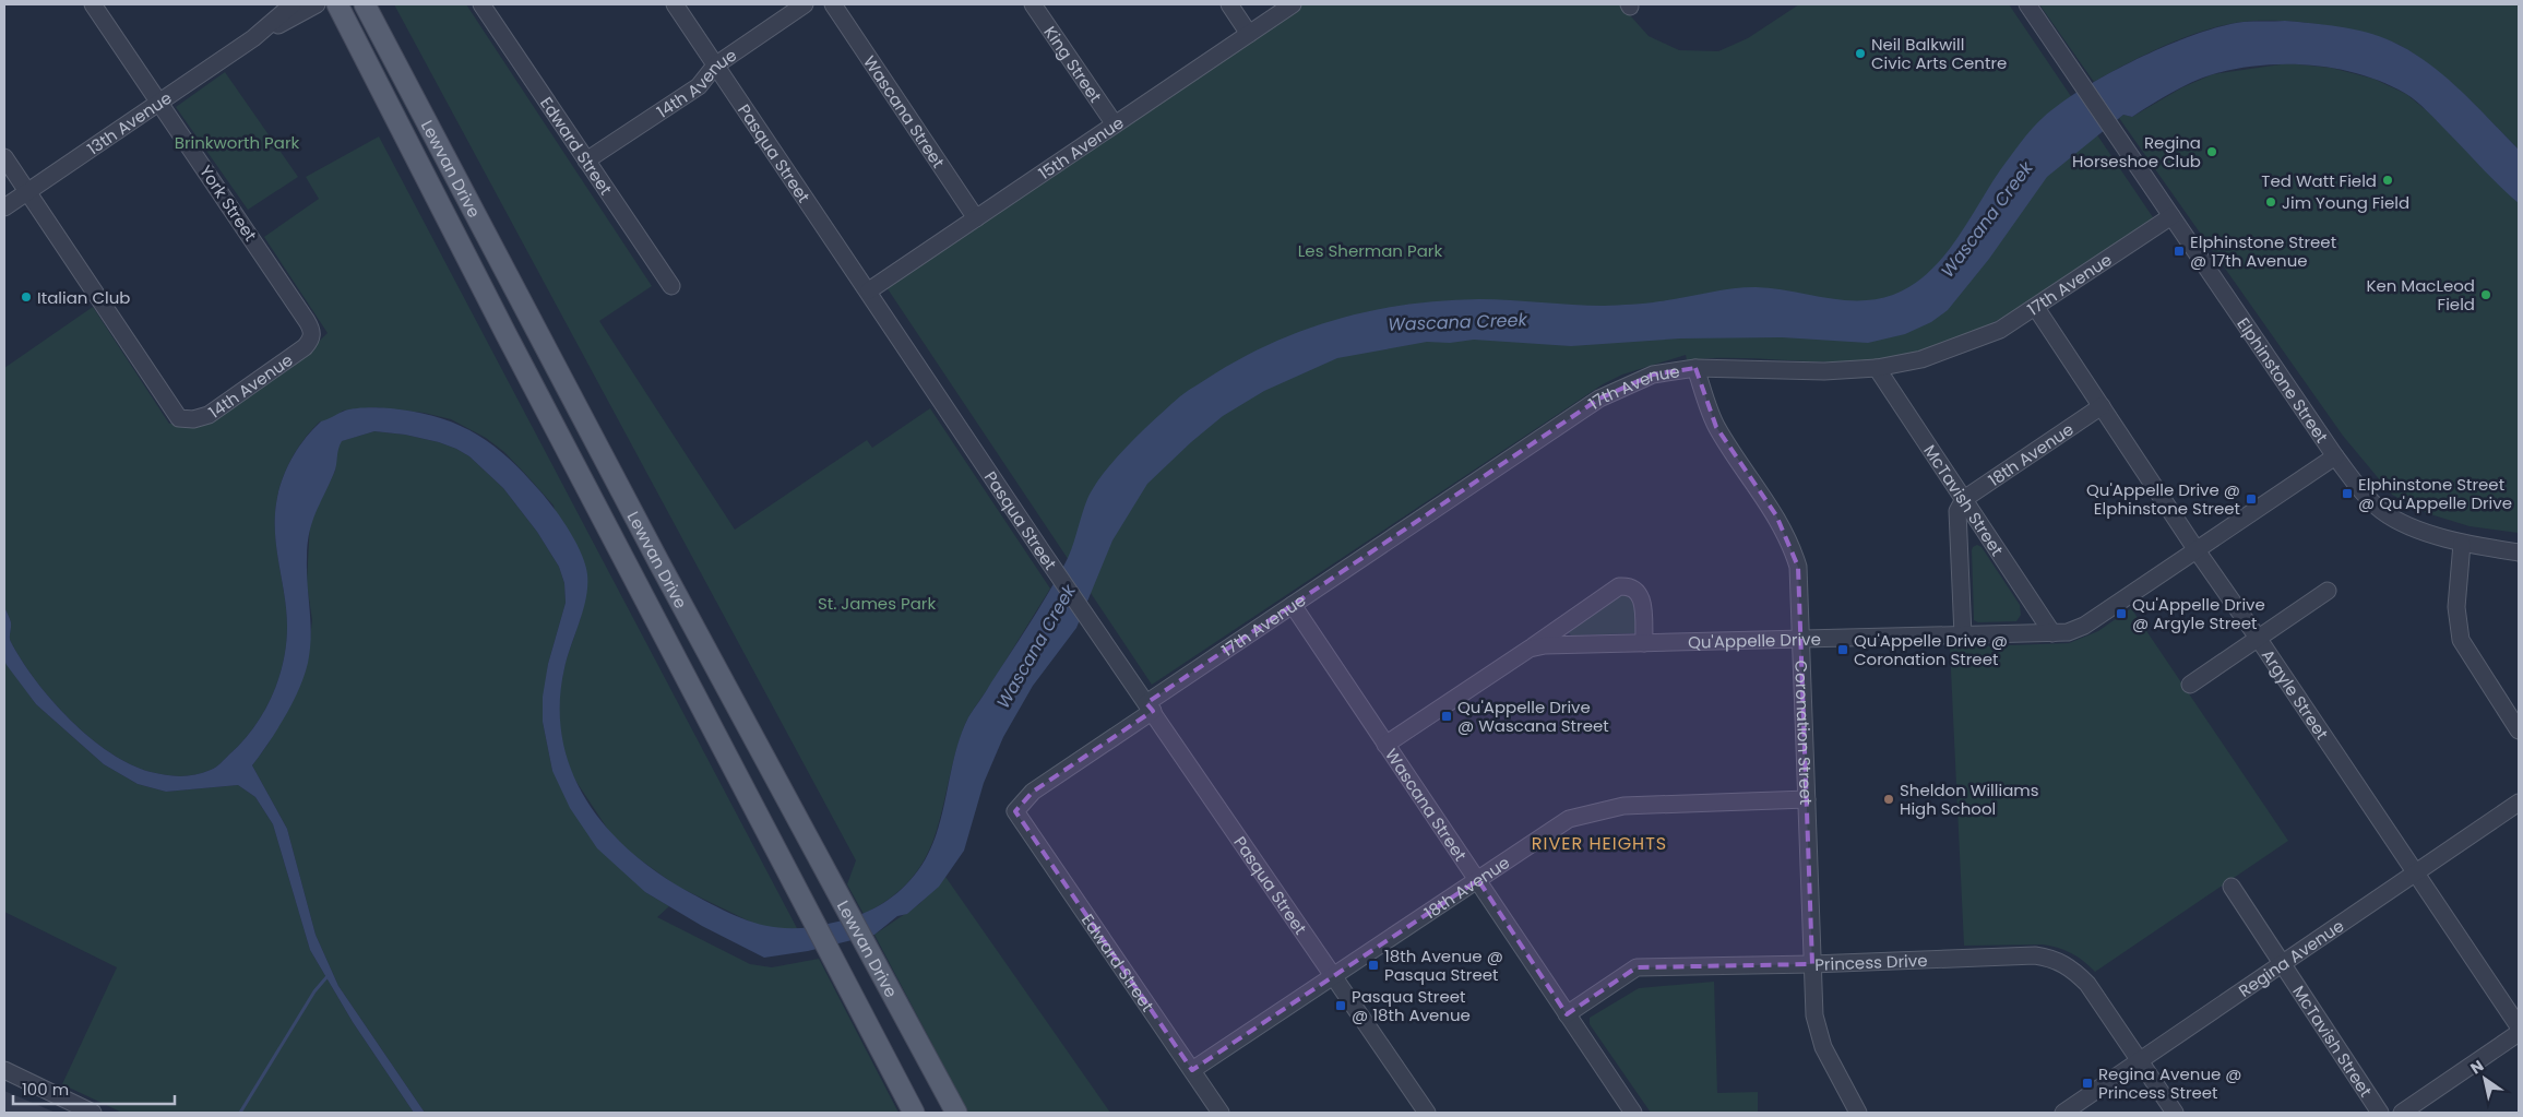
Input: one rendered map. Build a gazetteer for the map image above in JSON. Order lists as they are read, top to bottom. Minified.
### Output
{"streets":{"main road":["Lewvan Drive"],"street":["King Street","14th Avenue","Wascana Street","13th Avenue","Edward Street","15th Avenue","Pasqua Street","York Street","17th Avenue","Elphinstone Street","18th Avenue","McTavish Street","Qu'Appelle Drive","Argyle Street","Coronation Street","Regina Avenue","Princess Drive"]},"crossings":[["King Street","15th Avenue"],["14th Avenue","13th Avenue"],["14th Avenue","Edward Street"],["14th Avenue","Pasqua Street"],["14th Avenue","York Street"],["Wascana Street","15th Avenue"],["Wascana Street","17th Avenue"],["Wascana Street","18th Avenue"],["Wascana Street","Qu'Appelle Drive"],["Wascana Street","Princess Drive"],["13th Avenue","York Street"],["Edward Street","17th Avenue"],["Edward Street","18th Avenue"],["15th Avenue","Pasqua Street"],["Pasqua Street","17th Avenue"],["Pasqua Street","18th Avenue"],["17th Avenue","Elphinstone Street"],["17th Avenue","McTavish Street"],["17th Avenue","Argyle Street"],["17th Avenue","Coronation Street"],["Elphinstone Street","Qu'Appelle Drive"],["18th Avenue","McTavish Street"],["18th Avenue","Argyle Street"],["18th Avenue","Coronation Street"],["McTavish Street","Qu'Appelle Drive"],["McTavish Street","Regina Avenue"],["Qu'Appelle Drive","Argyle Street"],["Qu'Appelle Drive","Coronation Street"],["Argyle Street","Regina Avenue"],["Coronation Street","Princess Drive"],["Regina Avenue","Princess Drive"]],"districts":["RIVER HEIGHTS"],"water":["Wascana Creek"],"parks":["Brinkworth Park","Les Sherman Park","St. James Park"],"places":{"other":["Neil Balkwill Civic Arts Centre","Regina Horseshoe Club","Ted Watt Field","Jim Young Field","Ken MacLeod Field","Italian Club","Sheldon Williams High School"],"transit":["Elphinstone Street @ 17th Avenue","Elphinstone Street @ Qu'Appelle Drive","Qu'Appelle Drive @ Elphinstone Street","Qu'Appelle Drive @ Argyle Street","Qu'Appelle Drive @ Coronation Street","Qu'Appelle Drive @ Wascana Street","18th Avenue @ Pasqua Street","Pasqua Street @ 18th Avenue","Regina Avenue @ Princess Street"]},"scale_bar":"100 m","north":"top left"}
